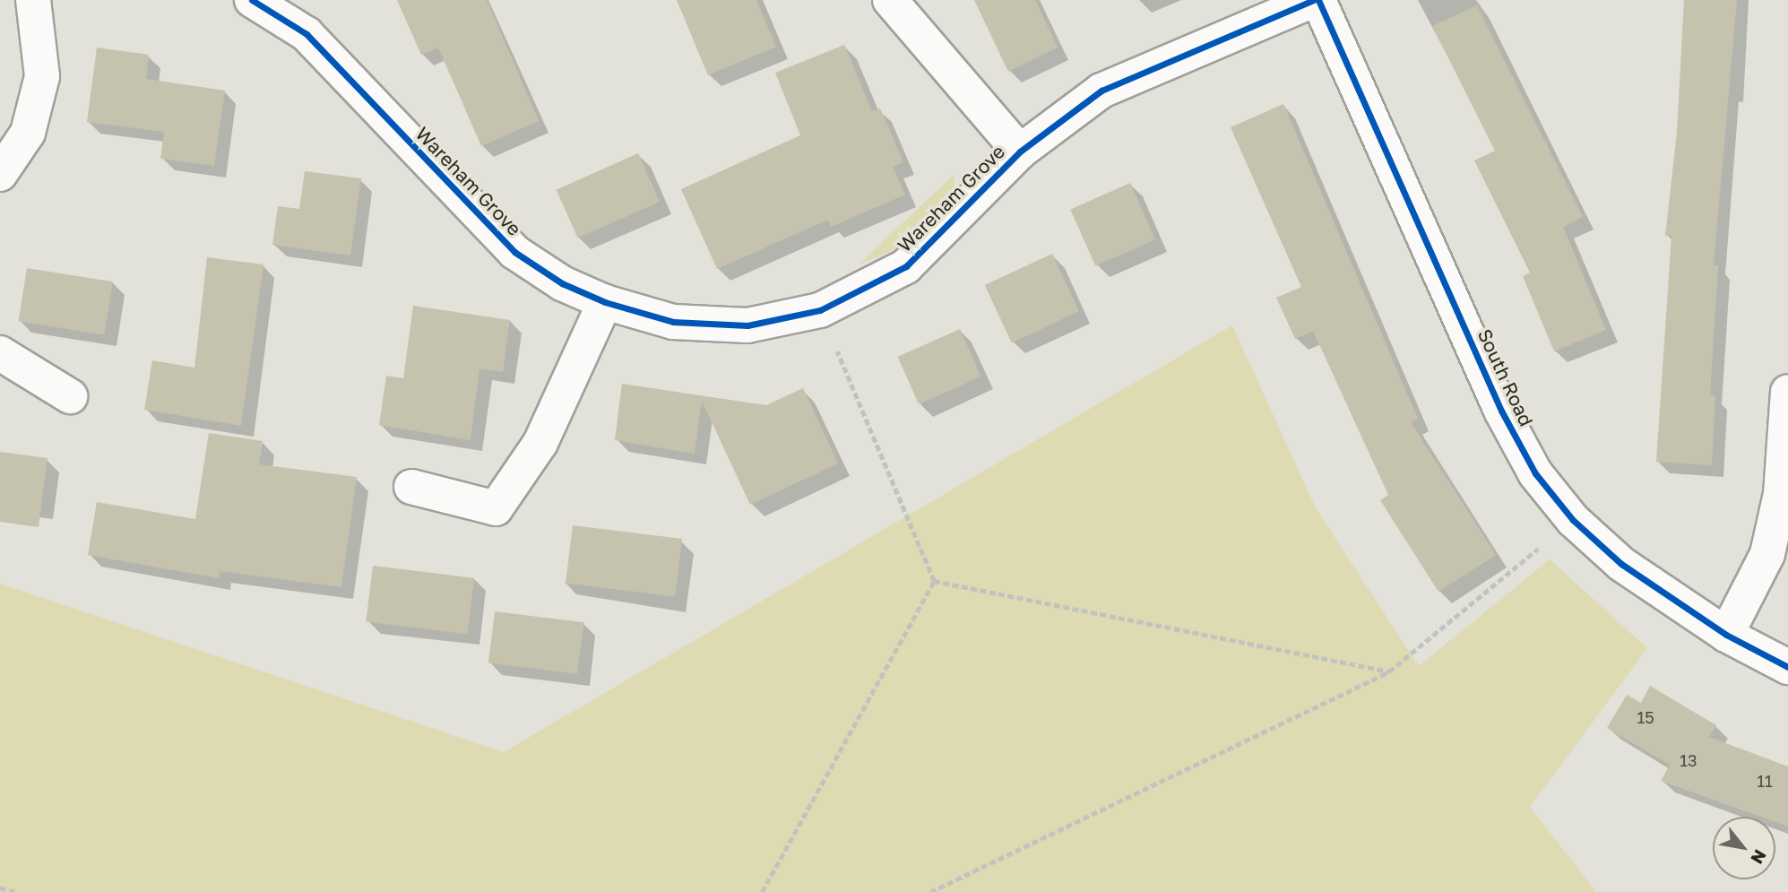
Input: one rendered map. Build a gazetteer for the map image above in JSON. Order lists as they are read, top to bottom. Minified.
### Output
{"streets":{"street":["Wareham Grove","South Road"]},"crossings":[["Wareham Grove","South Road"]],"house_numbers":["15","13","11"],"north":"bottom right"}
